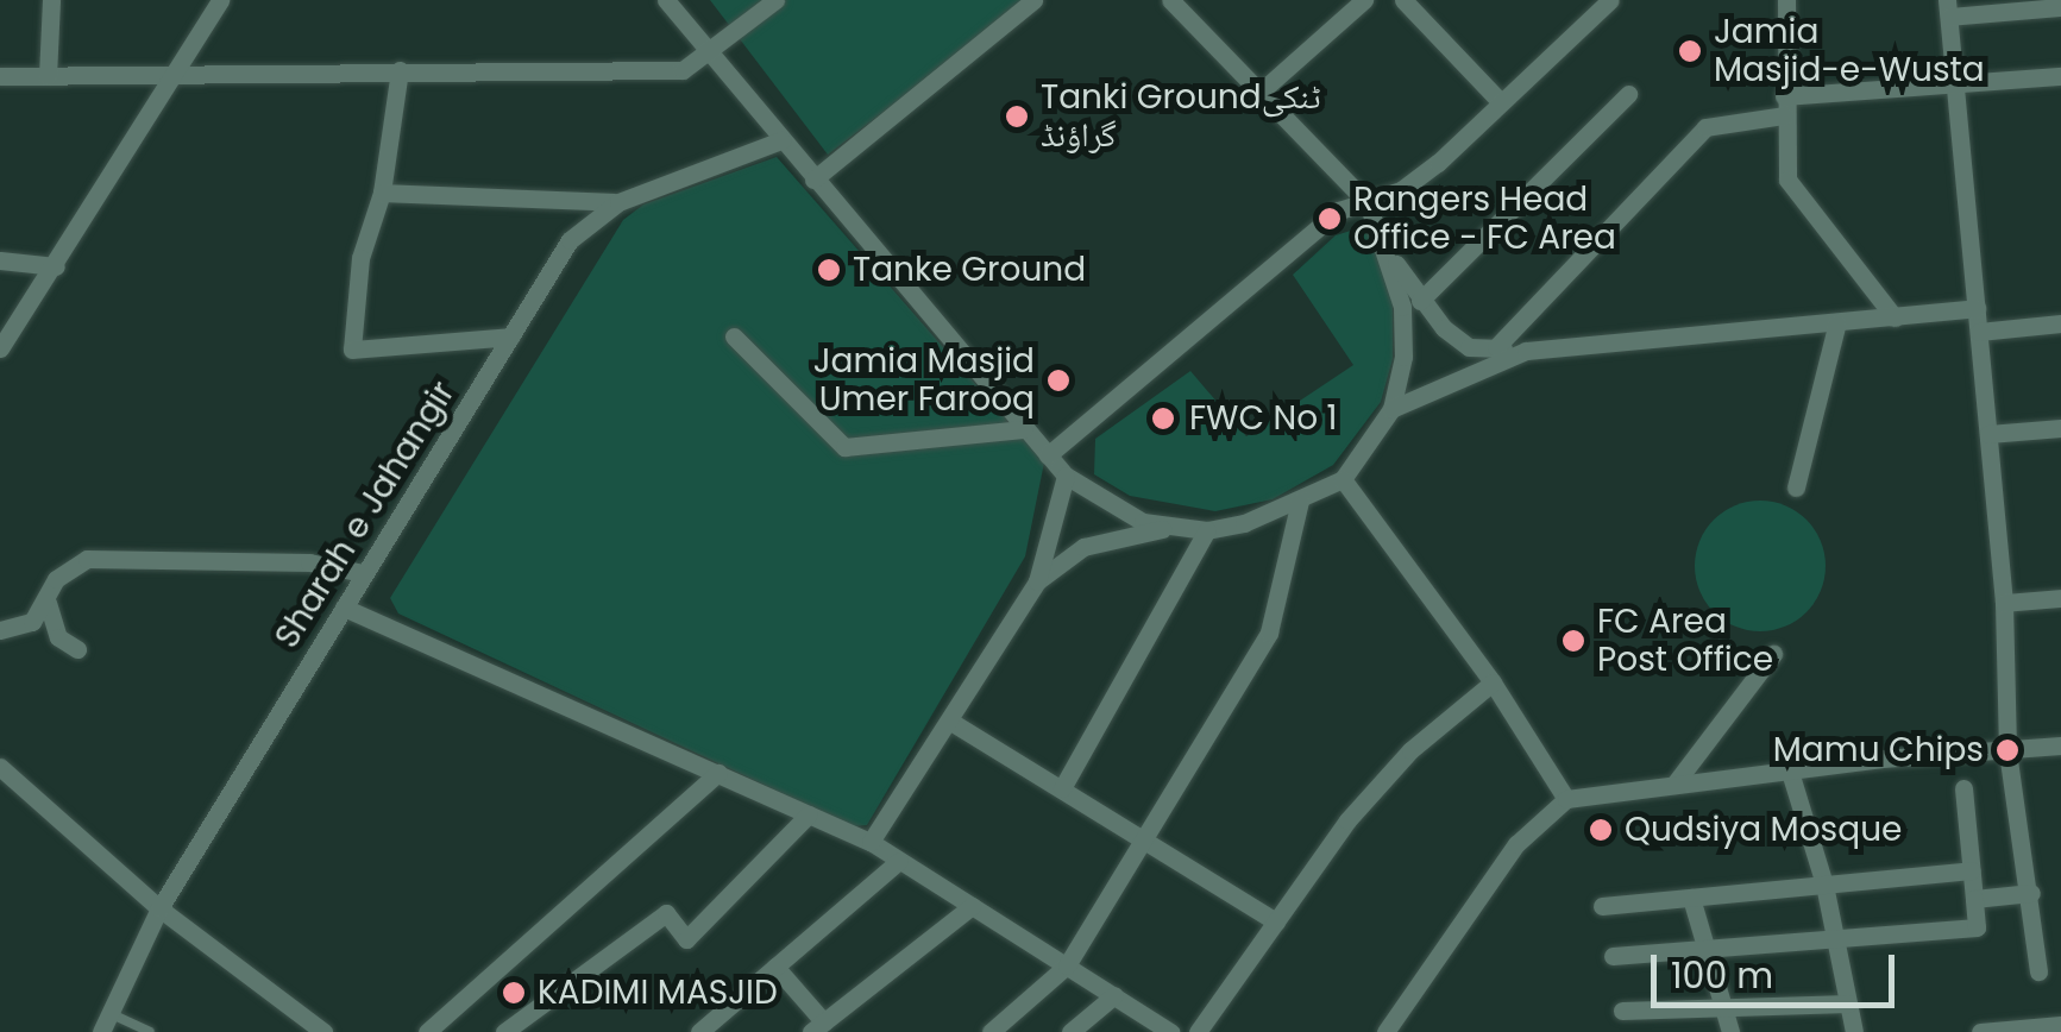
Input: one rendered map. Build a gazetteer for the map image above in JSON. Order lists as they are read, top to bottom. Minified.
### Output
{"streets":{"street":["Sharah e Jahangir"]},"places":["Jamia Masjid-e-Wusta","Tanki Groundٹنکی گراؤنڈ","Rangers Head Office - FC Area","Tanke Ground","Jamia Masjid Umer Farooq","FWC No 1","FC Area Post Office","Mamu Chips","Qudsiya Mosque","KADIMI MASJID"],"scale_bar":"100 m"}
